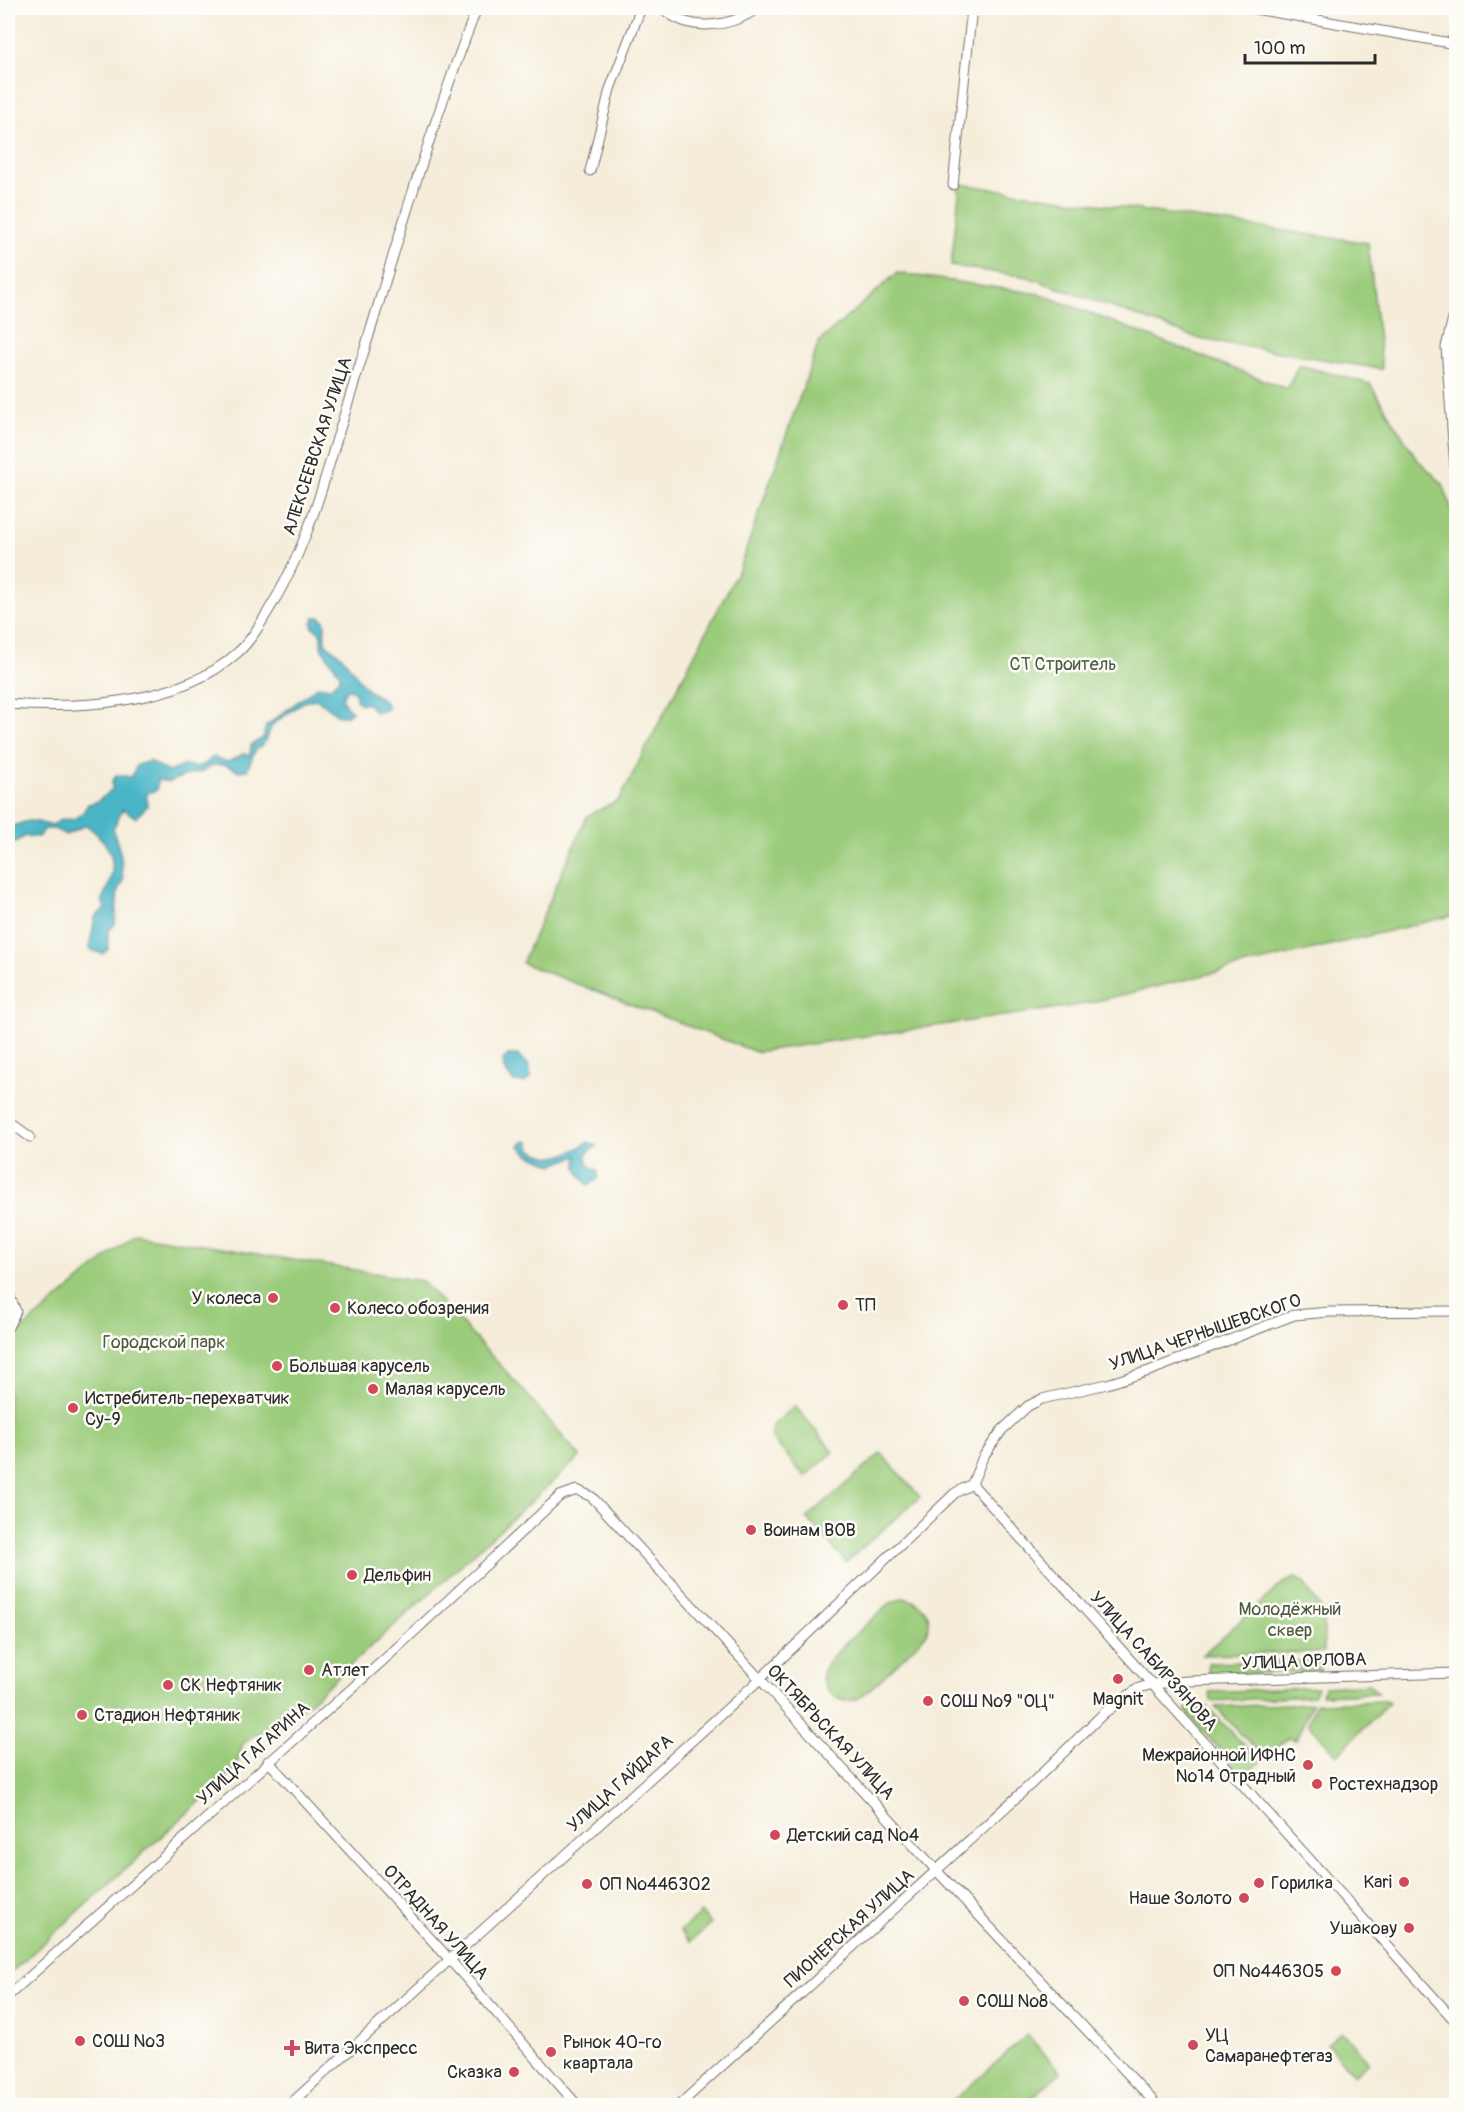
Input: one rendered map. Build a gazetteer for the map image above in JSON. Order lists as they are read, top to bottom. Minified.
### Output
{"streets":{"street":["АЛЕКСЕЕВСКАЯ УЛИЦА","УЛИЦА ЧЕРНЫШЕВСКОГО","УЛИЦА САБИРЗЯНОВА","УЛИЦА ОРЛОВА","ОКТЯБРЬСКАЯ УЛИЦА","УЛИЦА ГАГАРИНА","УЛИЦА ГАЙДАРА","ОТРАДНАЯ УЛИЦА","ПИОНЕРСКАЯ УЛИЦА"]},"crossings":[["УЛИЦА ЧЕРНЫШЕВСКОГО","УЛИЦА САБИРЗЯНОВА"],["УЛИЦА ЧЕРНЫШЕВСКОГО","УЛИЦА ГАЙДАРА"],["УЛИЦА САБИРЗЯНОВА","УЛИЦА ОРЛОВА"],["УЛИЦА САБИРЗЯНОВА","УЛИЦА ГАЙДАРА"],["УЛИЦА САБИРЗЯНОВА","ПИОНЕРСКАЯ УЛИЦА"],["УЛИЦА ОРЛОВА","ПИОНЕРСКАЯ УЛИЦА"],["ОКТЯБРЬСКАЯ УЛИЦА","УЛИЦА ГАГАРИНА"],["ОКТЯБРЬСКАЯ УЛИЦА","УЛИЦА ГАЙДАРА"],["ОКТЯБРЬСКАЯ УЛИЦА","ПИОНЕРСКАЯ УЛИЦА"],["УЛИЦА ГАГАРИНА","ОТРАДНАЯ УЛИЦА"],["УЛИЦА ГАЙДАРА","ОТРАДНАЯ УЛИЦА"]],"parks":["СТ Строитель","Городской парк","Молодёжный сквер"],"places":{"other":["У колеса","ТП","Колесо обозрения","Большая карусель","Малая карусель","Истребитель-перехватчик Су-9","Воинам ВОВ","Дельфин","Атлет","Magnit","СК Нефтяник","СОШ №9 \"ОЦ\"","Стадион Нефтяник","Межрайонной ИФНС №14 Отрадный","Ростехнадзор","Детский сад №4","Kari","Горилка","ОП №446302","Наше Золото","Ушакову","ОП №446305","СОШ №8","СОШ №3","УЦ Самаранефтегаз","Рынок 40-го квартала","Сказка"],"health":["Вита Экспресс"]},"scale_bar":"100 m"}
